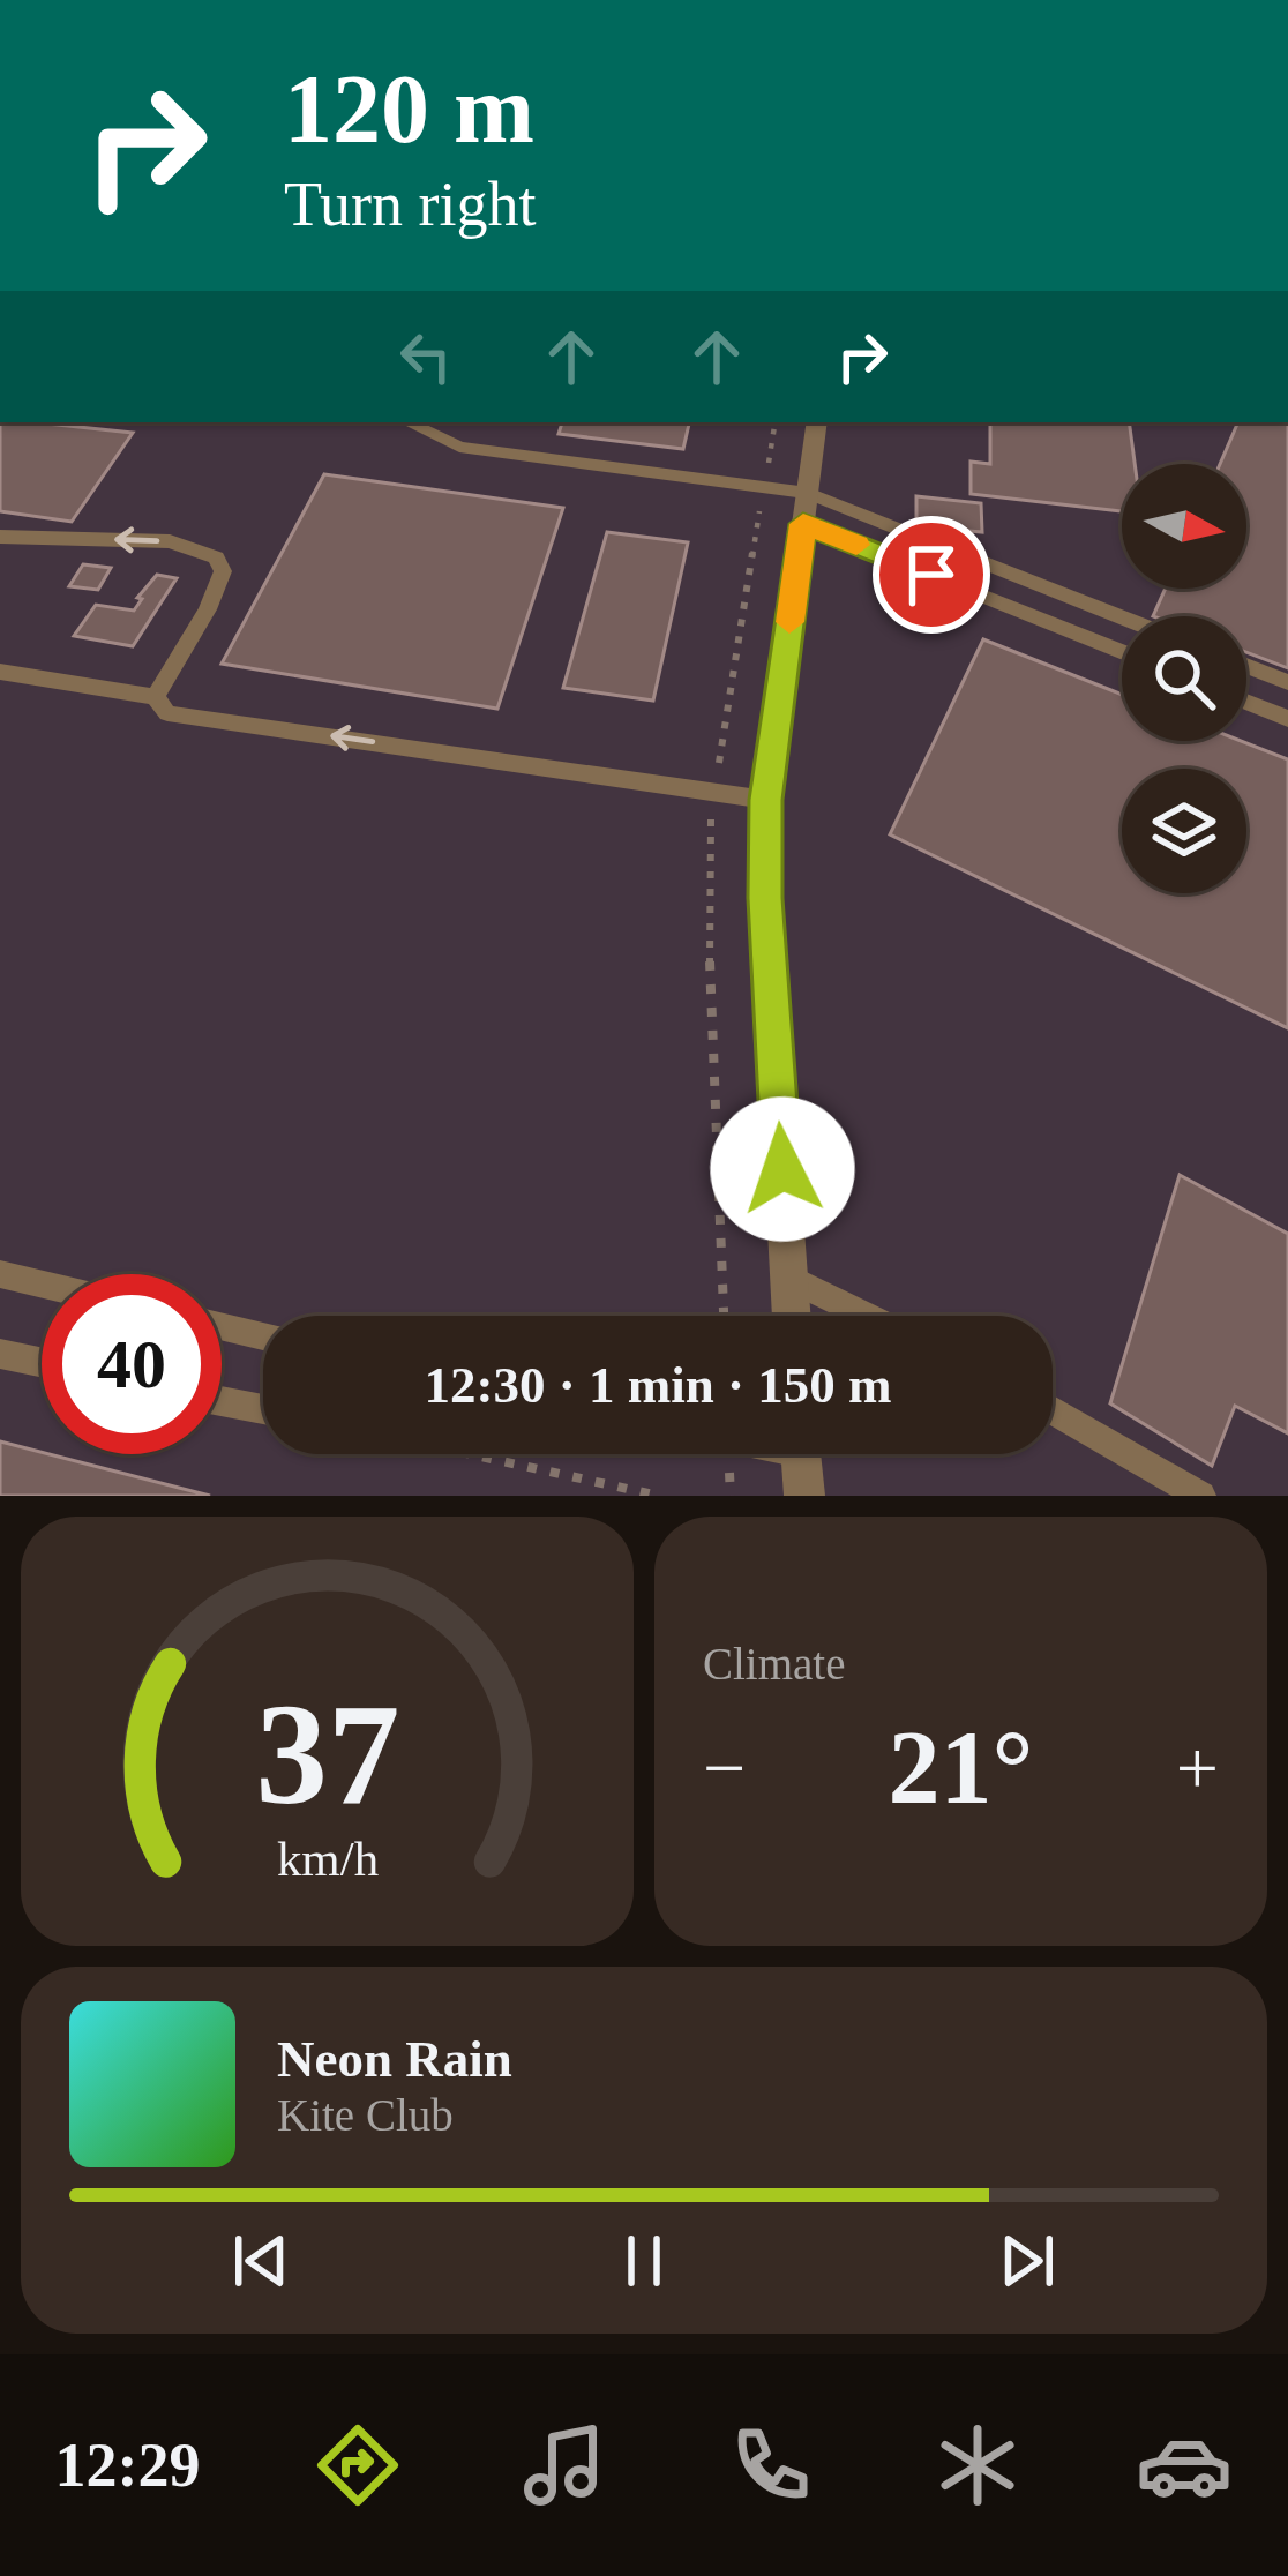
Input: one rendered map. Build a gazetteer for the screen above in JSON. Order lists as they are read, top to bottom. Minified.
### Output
{"north":"right","page":{"turn":["120 m","Turn right"],"limit":"40","trip":"12:30 · 1 min · 150 m","tile":"Climate","heat":["−","21°","+"],"song":["Neon Rain","Kite Club"],"tabs":"12:29","gauge":["37","km/h"]}}
